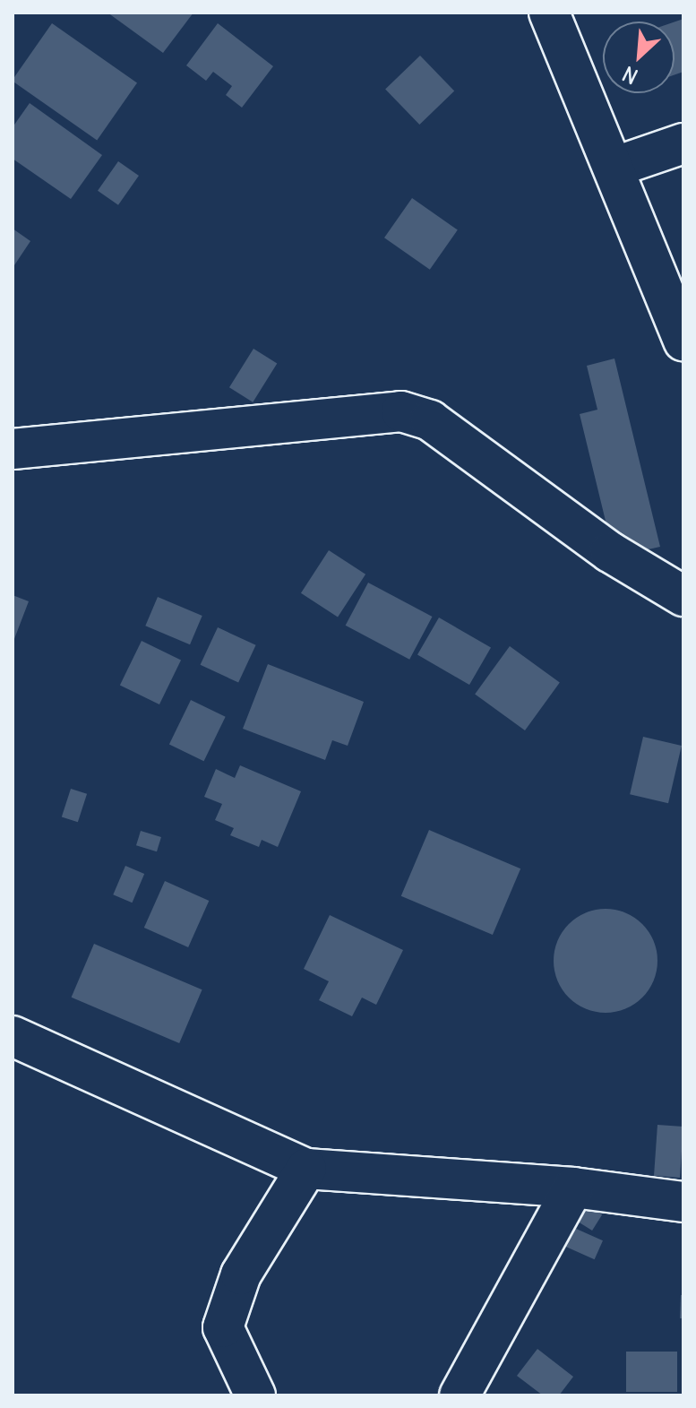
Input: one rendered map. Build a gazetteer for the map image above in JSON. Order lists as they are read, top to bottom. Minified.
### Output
{"north":"bottom left"}
